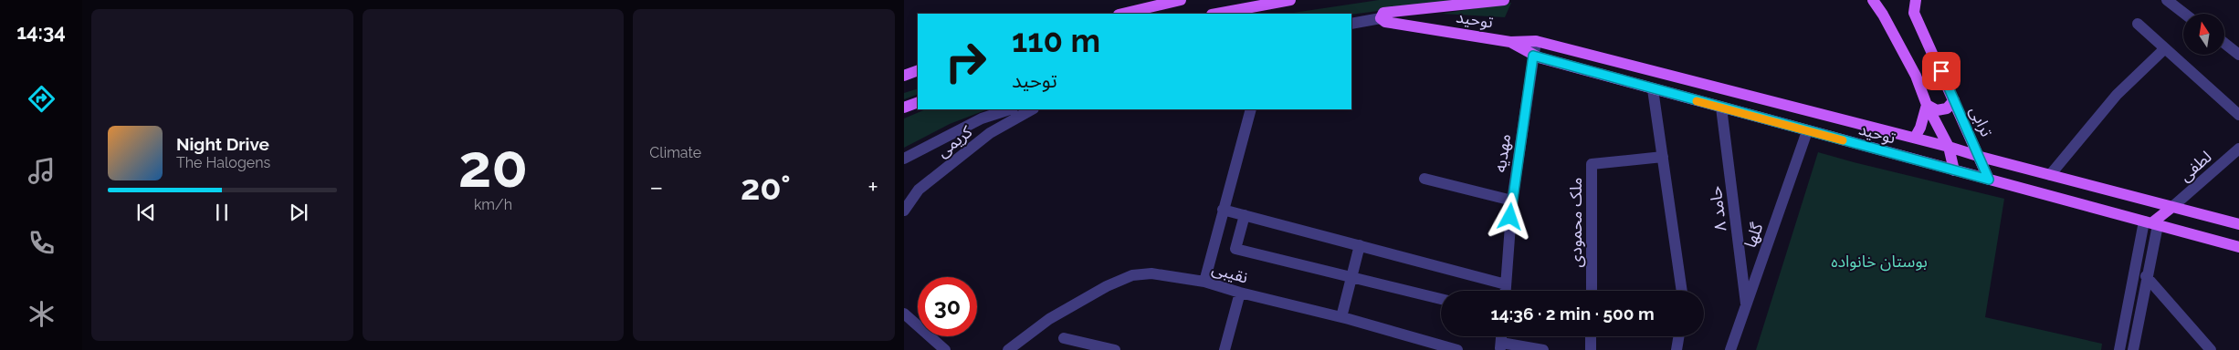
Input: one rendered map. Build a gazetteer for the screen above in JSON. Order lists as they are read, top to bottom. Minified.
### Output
{"streets":{"main road":["توحید","ترابی"],"street":["کریمی","مهدیه","لطفی","حامد ۸","ملک محمودی","گلها","نقیبی"]},"crossings":[["توحید","ترابی"],["توحید","مهدیه"],["توحید","لطفی"],["توحید","حامد ۸"],["توحید","گلها"],["حامد ۸","گلها"]],"parks":["بوستان خانواده"],"north":"top","page":{"tabs":"14:34","tile":[["20","km/h"],"Climate"],"turn":["110 m","توحید"],"song":["Night Drive","The Halogens"],"heat":["−","20°","+"],"limit":"30","trip":"14:36 · 2 min · 500 m"}}
